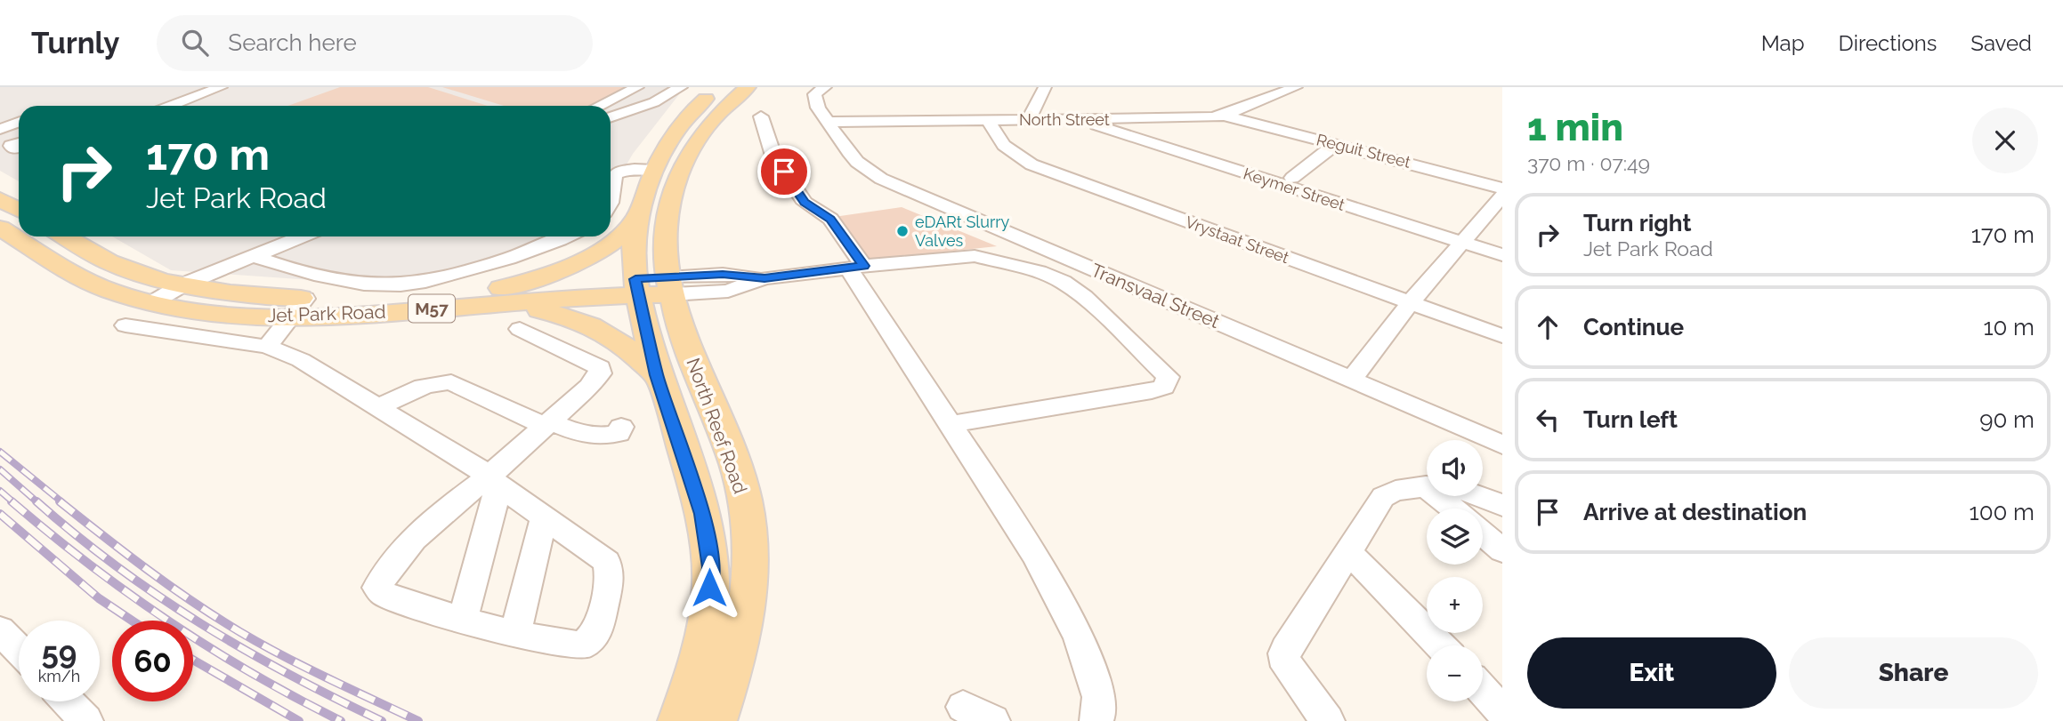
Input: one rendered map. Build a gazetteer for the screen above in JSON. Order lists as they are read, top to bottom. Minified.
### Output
{"streets":{"main road":["M57","Jet Park Road","North Reef Road"],"street":["North Street","Reguit Street","Keymer Street","Vrystaat Street","Transvaal Street"]},"crossings":[["North Street","Reguit Street"],["North Street","Keymer Street"],["North Street","Vrystaat Street"],["North Street","Transvaal Street"],["Jet Park Road","North Reef Road"]],"places":["eDARt Slurry Valves"],"page":{"header":"Turnly","search":"Search here","nav":["Map","Directions","Saved"],"heading":["1 min","370 m · 07:49"],"turn":["170 m","Jet Park Road"],"list":[{"name":"Turn right","note":"Jet Park Road","value":"170 m"},{"name":"Continue","value":"10 m"},{"name":"Turn left","value":"90 m"},{"name":"Arrive at destination","value":"100 m"}],"map_buttons":["+","−"],"speed":"59 km/h","limit":"60","buttons":["Exit","Share"]}}
